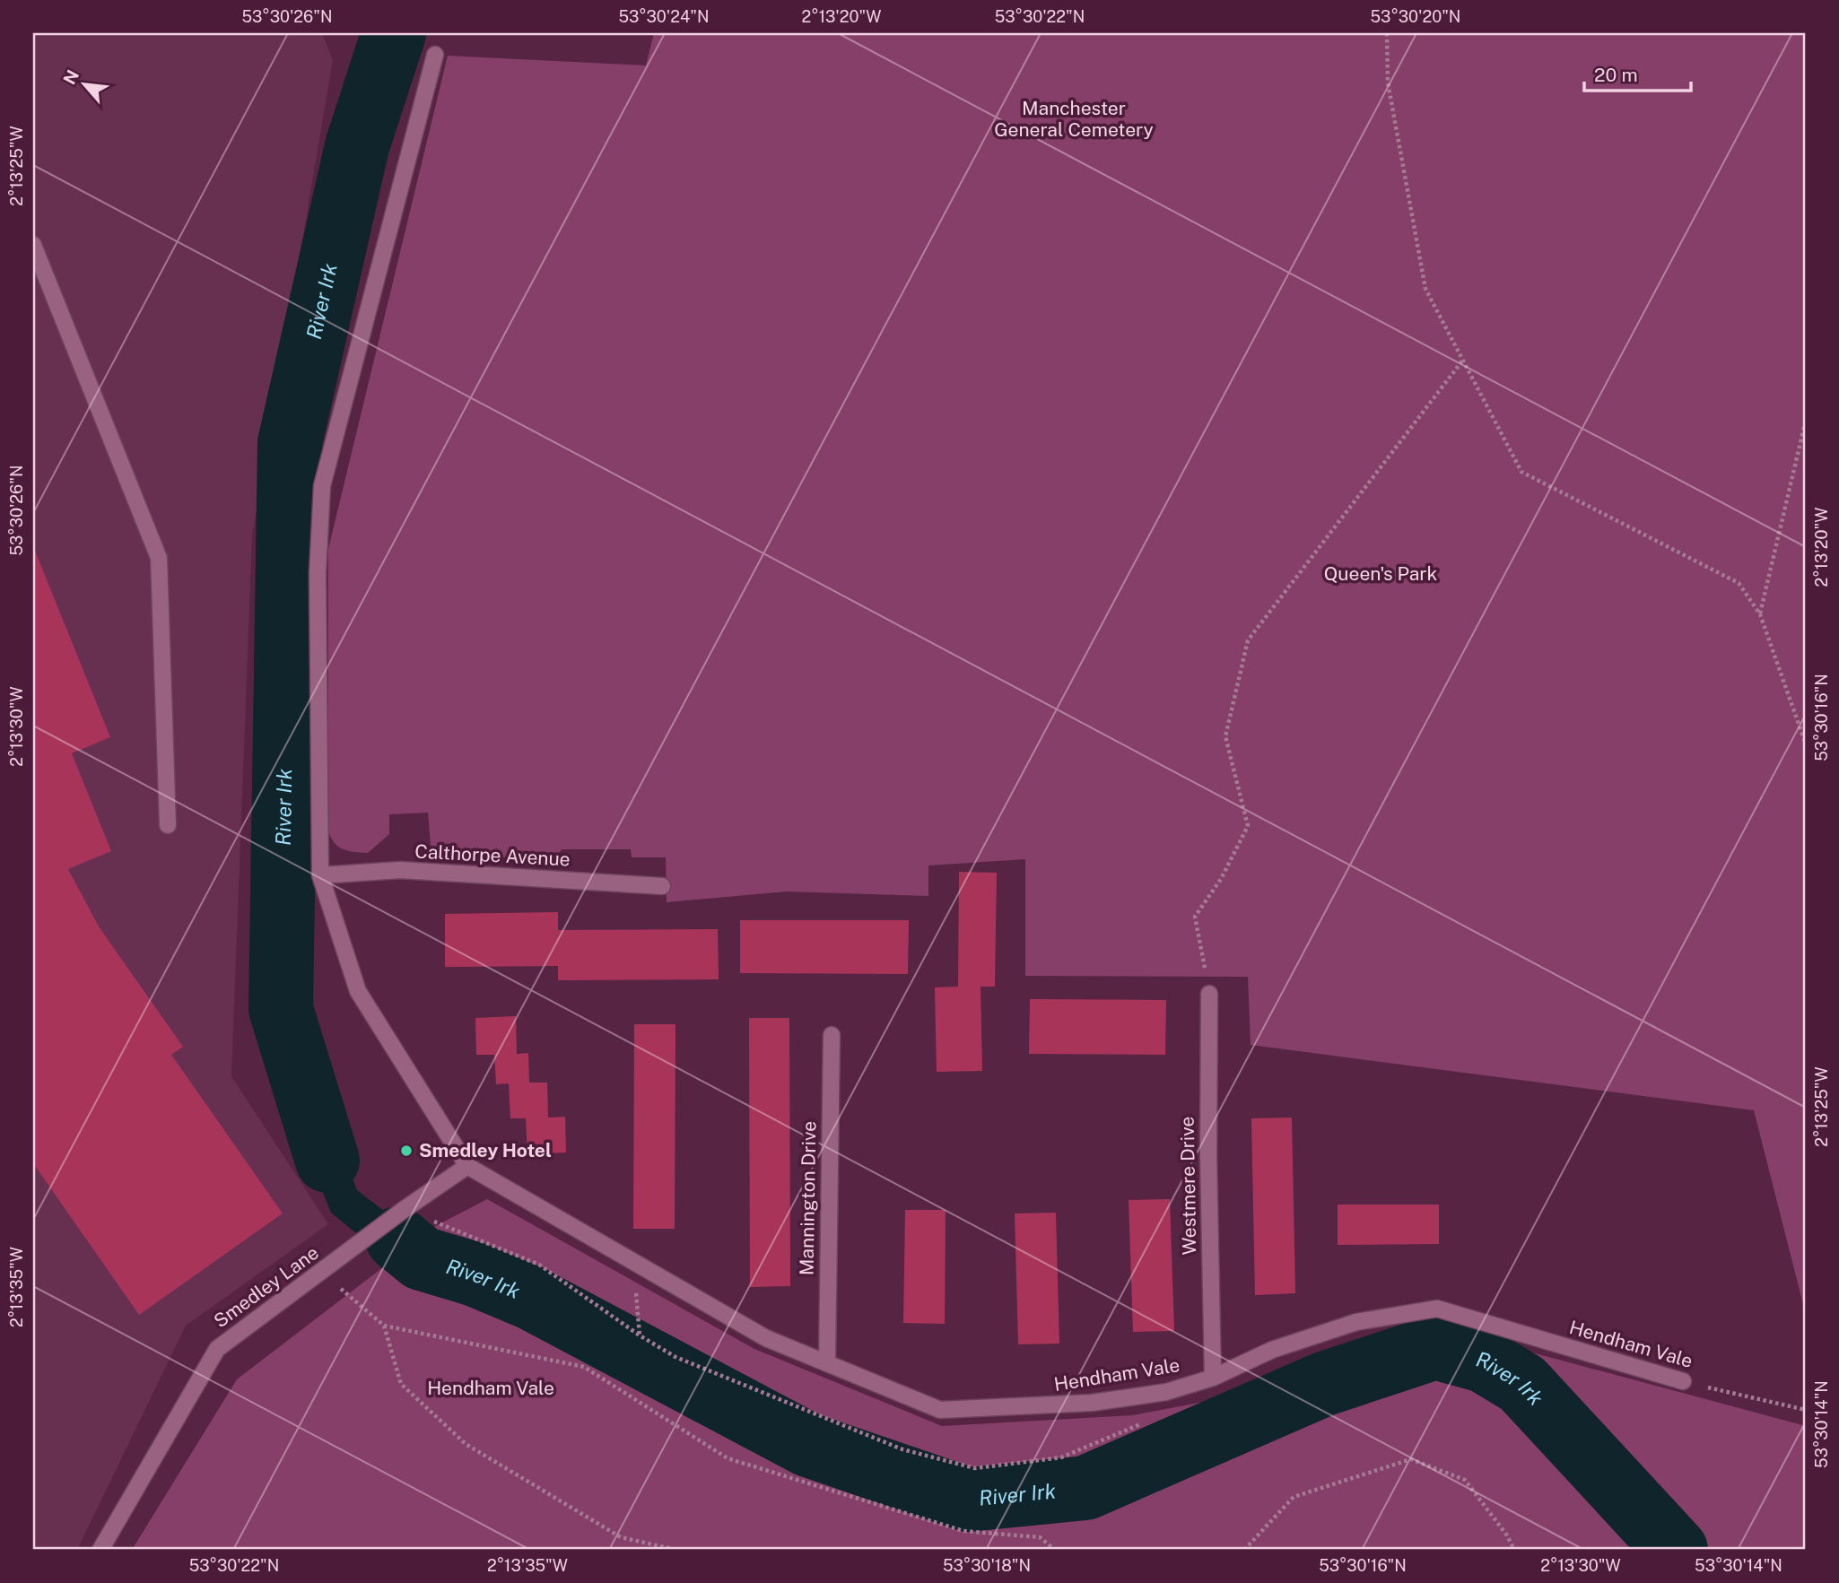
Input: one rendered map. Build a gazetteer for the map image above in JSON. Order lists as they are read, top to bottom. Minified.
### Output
{"streets":{"street":["Calthorpe Avenue","Westmere Drive","Mannington Drive","Smedley Lane","Hendham Vale"]},"crossings":[["Westmere Drive","Hendham Vale"],["Mannington Drive","Hendham Vale"],["Smedley Lane","Hendham Vale"]],"water":["River Irk"],"parks":["Manchester General Cemetery","Queen's Park","Hendham Vale"],"places":["Smedley Hotel"],"scale_bar":"20 m","north":"top left","coordinates":["53°30'26\"N","53°30'24\"N","2°13'20\"W","53°30'22\"N","53°30'20\"N","2°13'25\"W","53°30'16\"N","2°13'30\"W","2°13'35\"W","53°30'14\"N","53°30'18\"N"]}
